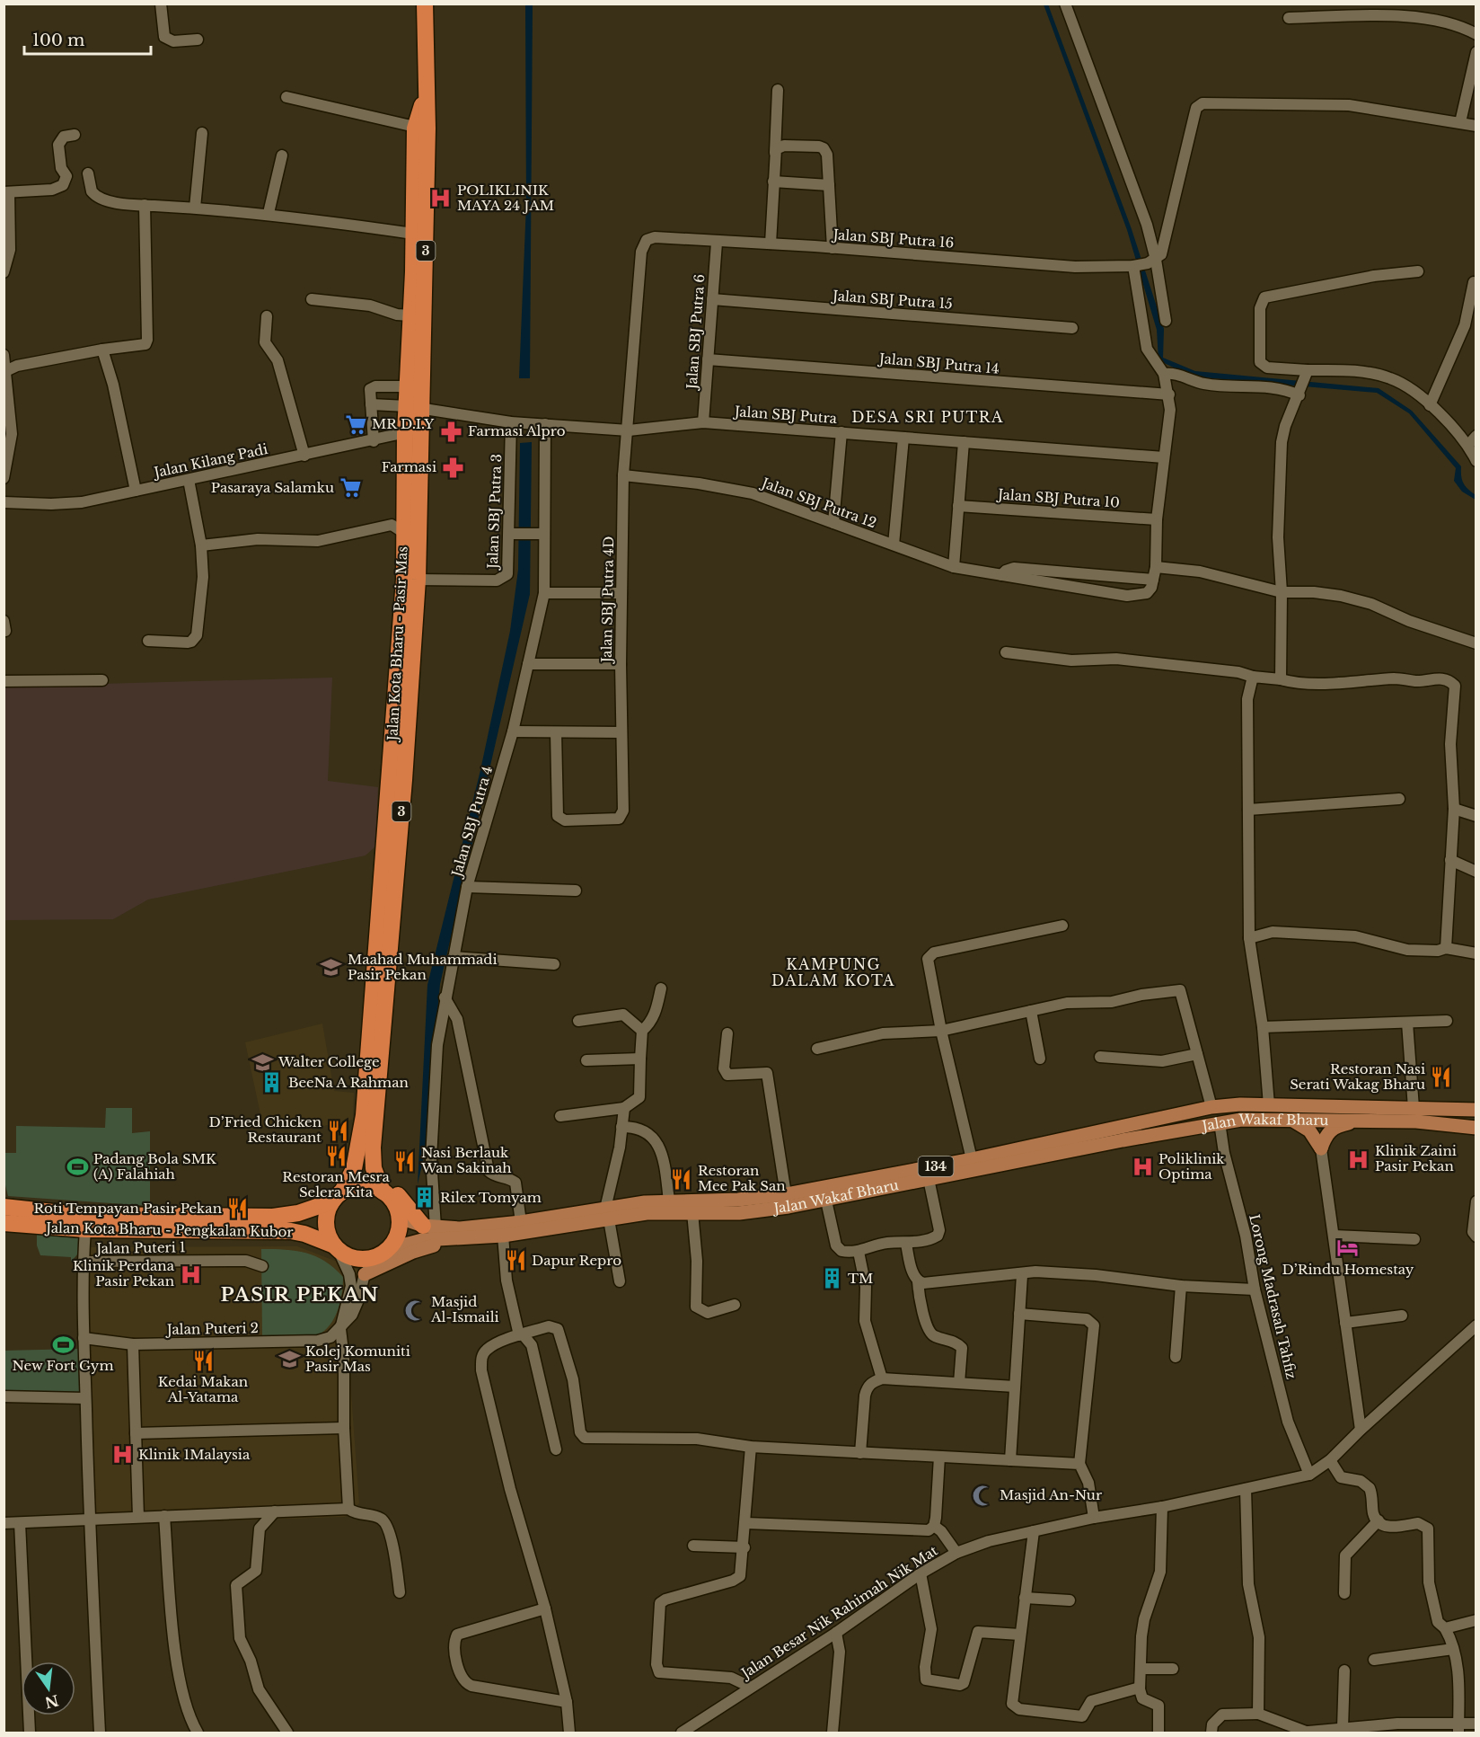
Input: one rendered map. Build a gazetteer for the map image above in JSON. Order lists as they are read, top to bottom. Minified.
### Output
{"streets":{"highway":["3","Jalan Kota Bharu - Pasir Mas","Jalan Kota Bharu - Pengkalan Kubor"],"main road":["Jalan Wakaf Bharu","134"],"street":["Jalan SBJ Putra 16","Jalan SBJ Putra 15","Jalan SBJ Putra 6","Jalan SBJ Putra 14","Jalan SBJ Putra","Jalan Kilang Padi","Jalan SBJ Putra 10","Jalan SBJ Putra 12","Jalan SBJ Putra 3","Jalan SBJ Putra 4D","Jalan SBJ Putra 4","Jalan Puteri 1","Lorong Madrasah Tahfiz","Jalan Puteri 2","Jalan Besar Nik Rahimah Nik Mat"]},"crossings":[["Jalan SBJ Putra 16","Jalan SBJ Putra 6"],["Jalan SBJ Putra 16","Jalan SBJ Putra 4D"],["Jalan SBJ Putra 15","Jalan SBJ Putra 6"],["Jalan SBJ Putra 6","Jalan SBJ Putra 14"],["Jalan SBJ Putra 6","Jalan SBJ Putra"],["Jalan SBJ Putra","Jalan SBJ Putra 3"],["Jalan SBJ Putra","Jalan SBJ Putra 4D"],["Jalan SBJ Putra","Jalan Kota Bharu - Pasir Mas"],["Jalan SBJ Putra","Jalan SBJ Putra 4"],["Jalan Kilang Padi","Jalan Kota Bharu - Pasir Mas"],["Jalan SBJ Putra 12","Jalan SBJ Putra 4D"],["Jalan SBJ Putra 3","Jalan Kota Bharu - Pasir Mas"],["Jalan Kota Bharu - Pasir Mas","Jalan Wakaf Bharu"],["Jalan Kota Bharu - Pasir Mas","Jalan Kota Bharu - Pengkalan Kubor"],["Jalan SBJ Putra 4","Jalan Wakaf Bharu"],["Jalan Wakaf Bharu","Jalan Kota Bharu - Pengkalan Kubor"],["Jalan Wakaf Bharu","Lorong Madrasah Tahfiz"],["Lorong Madrasah Tahfiz","Jalan Besar Nik Rahimah Nik Mat"]],"districts":["DESA SRI PUTRA","KAMPUNG DALAM KOTA","PASIR PEKAN"],"places":{"hospital":["POLIKLINIK MAYA 24 JAM","Klinik Zaini Pasir Pekan","Poliklinik Optima","Klinik Perdana Pasir Pekan","Klinik 1Malaysia"],"supermarket":["MR D.I.Y","Pasaraya Salamku"],"pharmacy":["Farmasi Alpro","Farmasi"],"school or university":["Maahad Muhammadi Pasir Pekan","Walter College","Kolej Komuniti Pasir Mas"],"restaurant":["Restoran Nasi Serati Wakag Bharu","D’Fried Chicken Restaurant","Restoran Mesra Selera Kita","Nasi Berlauk Wan Sakinah","Restoran Mee Pak San","Roti Tempayan Pasir Pekan","Dapur Repro","Kedai Makan Al-Yatama"],"building":["BeeNa A Rahman","Rilex Tomyam","TM"],"sports":["Padang Bola SMK (A) Falahiah","New Fort Gym"],"hotel":["D’Rindu Homestay"],"mosque":["Masjid Al-Ismaili","Masjid An-Nur"]},"scale_bar":"100 m","north":"bottom"}
